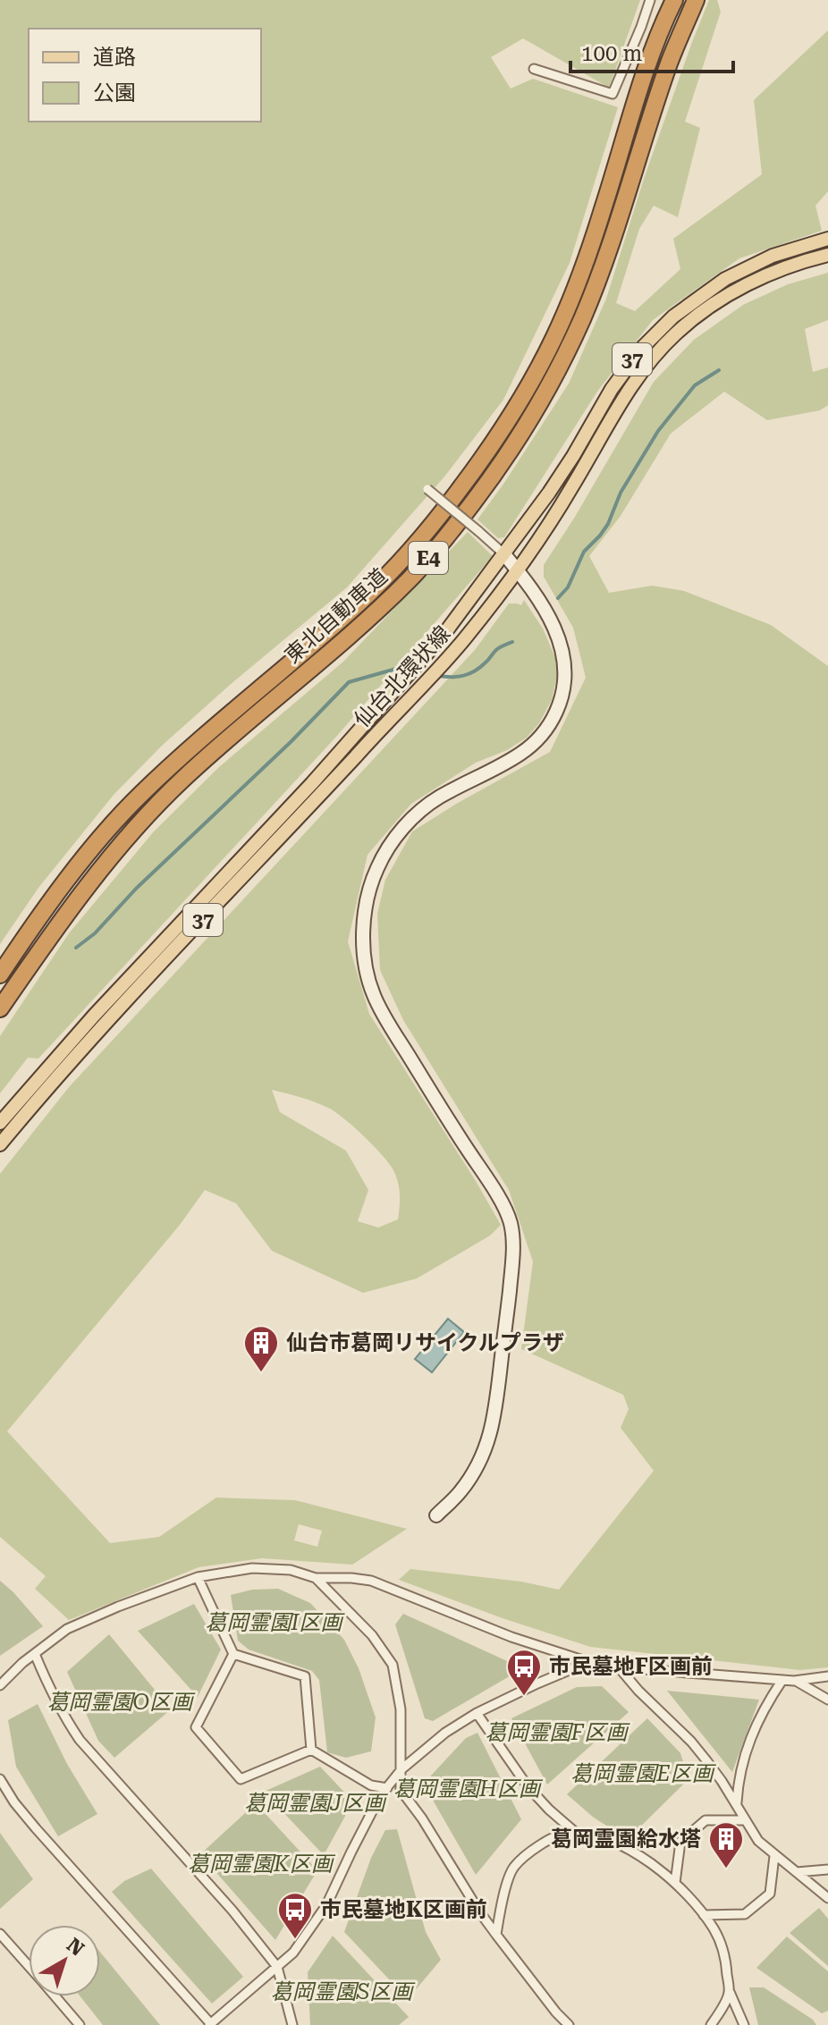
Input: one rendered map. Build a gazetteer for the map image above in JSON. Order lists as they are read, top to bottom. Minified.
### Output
{"streets":{"highway":["E4","東北自動車道"],"main road":["37","仙台北環状線"]},"parks":["葛岡霊園I区画","葛岡霊園O区画","葛岡霊園F区画","葛岡霊園E区画","葛岡霊園H区画","葛岡霊園J区画","葛岡霊園K区画","葛岡霊園S区画"],"places":{"building":["仙台市葛岡リサイクルプラザ","葛岡霊園給水塔"],"bus stop":["市民墓地F区画前","市民墓地K区画前"]},"legend":["道路","公園"],"scale_bar":"100 m","north":"top right"}
